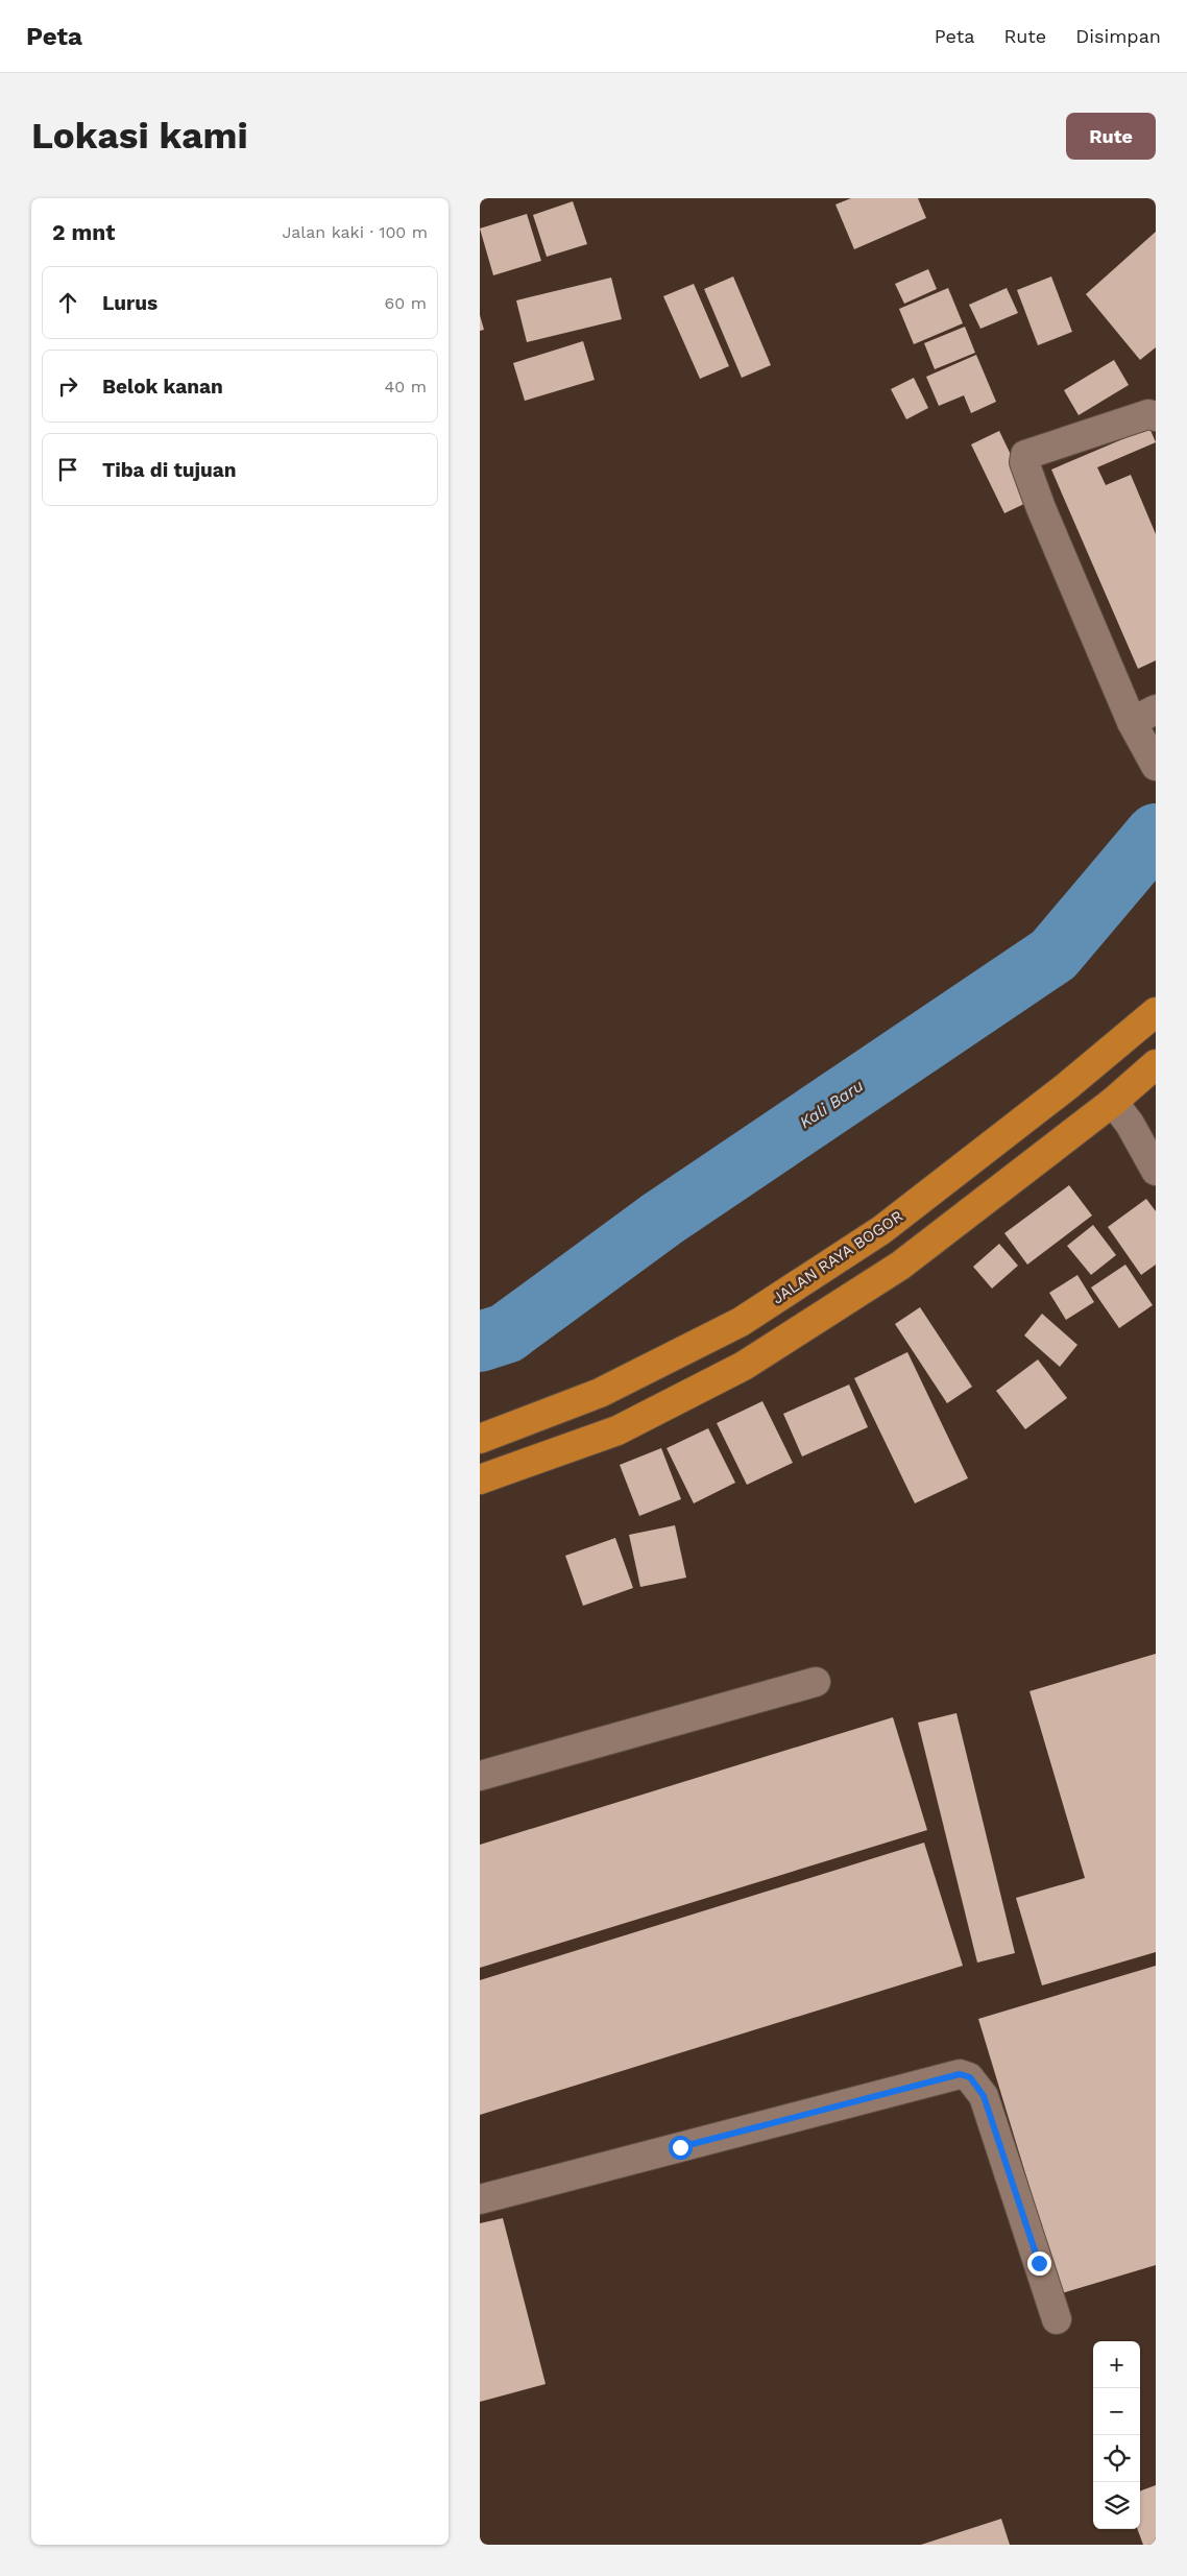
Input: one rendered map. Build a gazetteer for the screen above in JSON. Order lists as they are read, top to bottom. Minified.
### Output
{"streets":{"highway":["JALAN RAYA BOGOR"]},"water":["Kali Baru"],"page":{"header":"Peta","nav":["Peta","Rute","Disimpan"],"buttons":"Rute","title":"Lokasi kami","heading":["2 mnt","Jalan kaki · 100 m"],"list":[["Lurus","60 m"],["Belok kanan","40 m"],"Tiba di tujuan"],"map_buttons":["+","−"]}}
